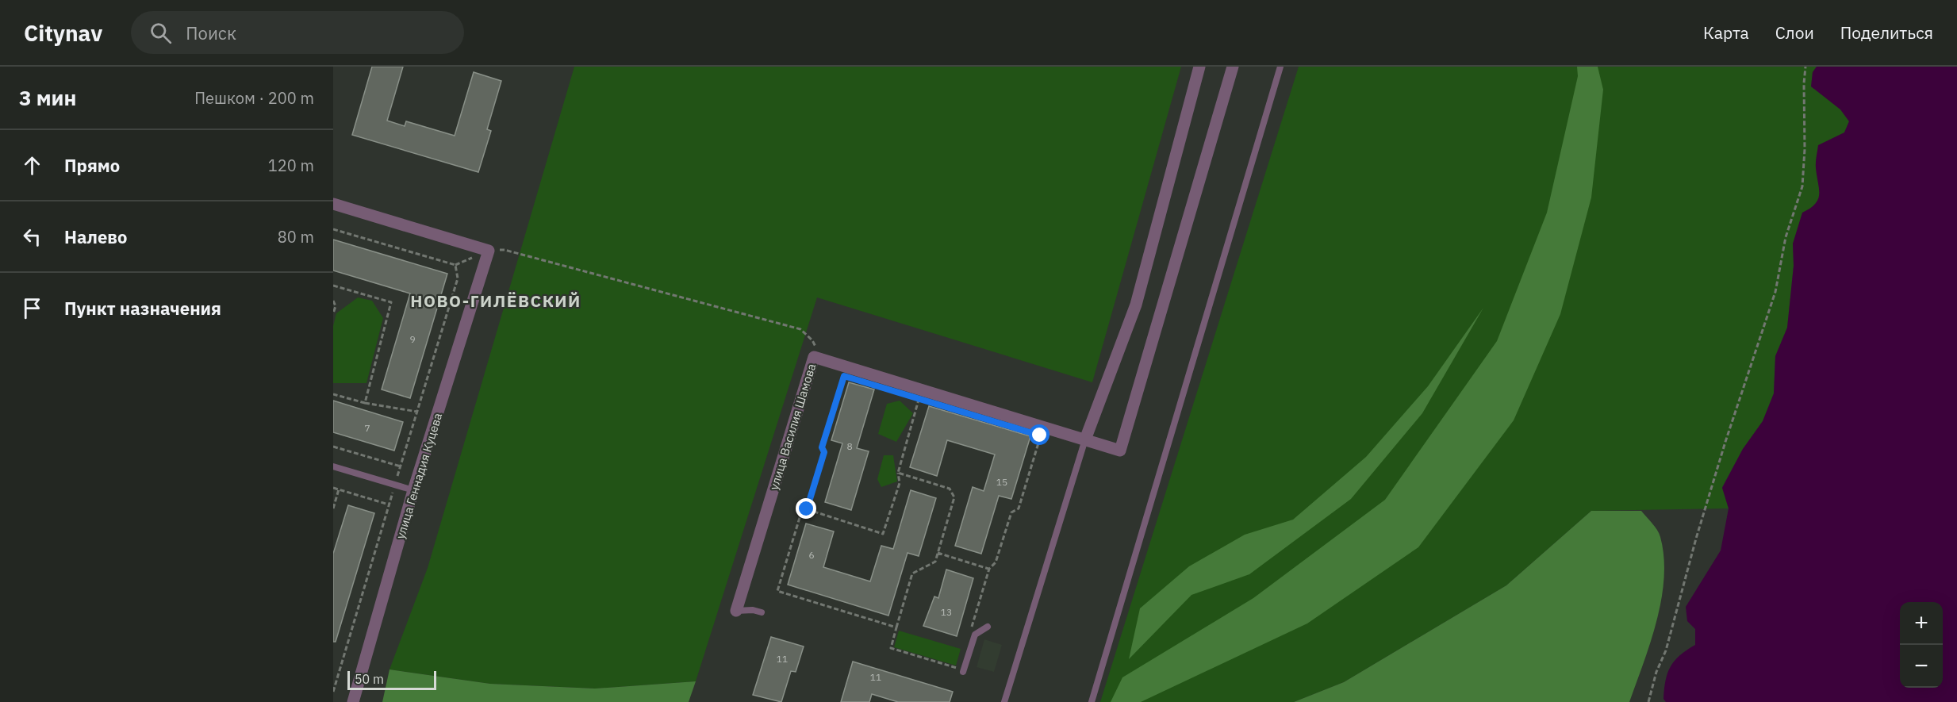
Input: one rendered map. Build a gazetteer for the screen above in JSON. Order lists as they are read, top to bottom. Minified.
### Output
{"streets":{"street":["улица Василия Шамова","улица Геннадия Куцева"]},"districts":["НОВО-ГИЛЁВСКИЙ"],"house_numbers":["9","7","8","15","6","13","11","11"],"scale_bar":"50 m","page":{"header":"Citynav","search":"Поиск","nav":["Карта","Слои","Поделиться"],"heading":["3 мин","Пешком · 200 m"],"list":[["Прямо","120 m"],["Налево","80 m"],"Пункт назначения"],"map_buttons":["+","−"],"scale":"50 m"}}
